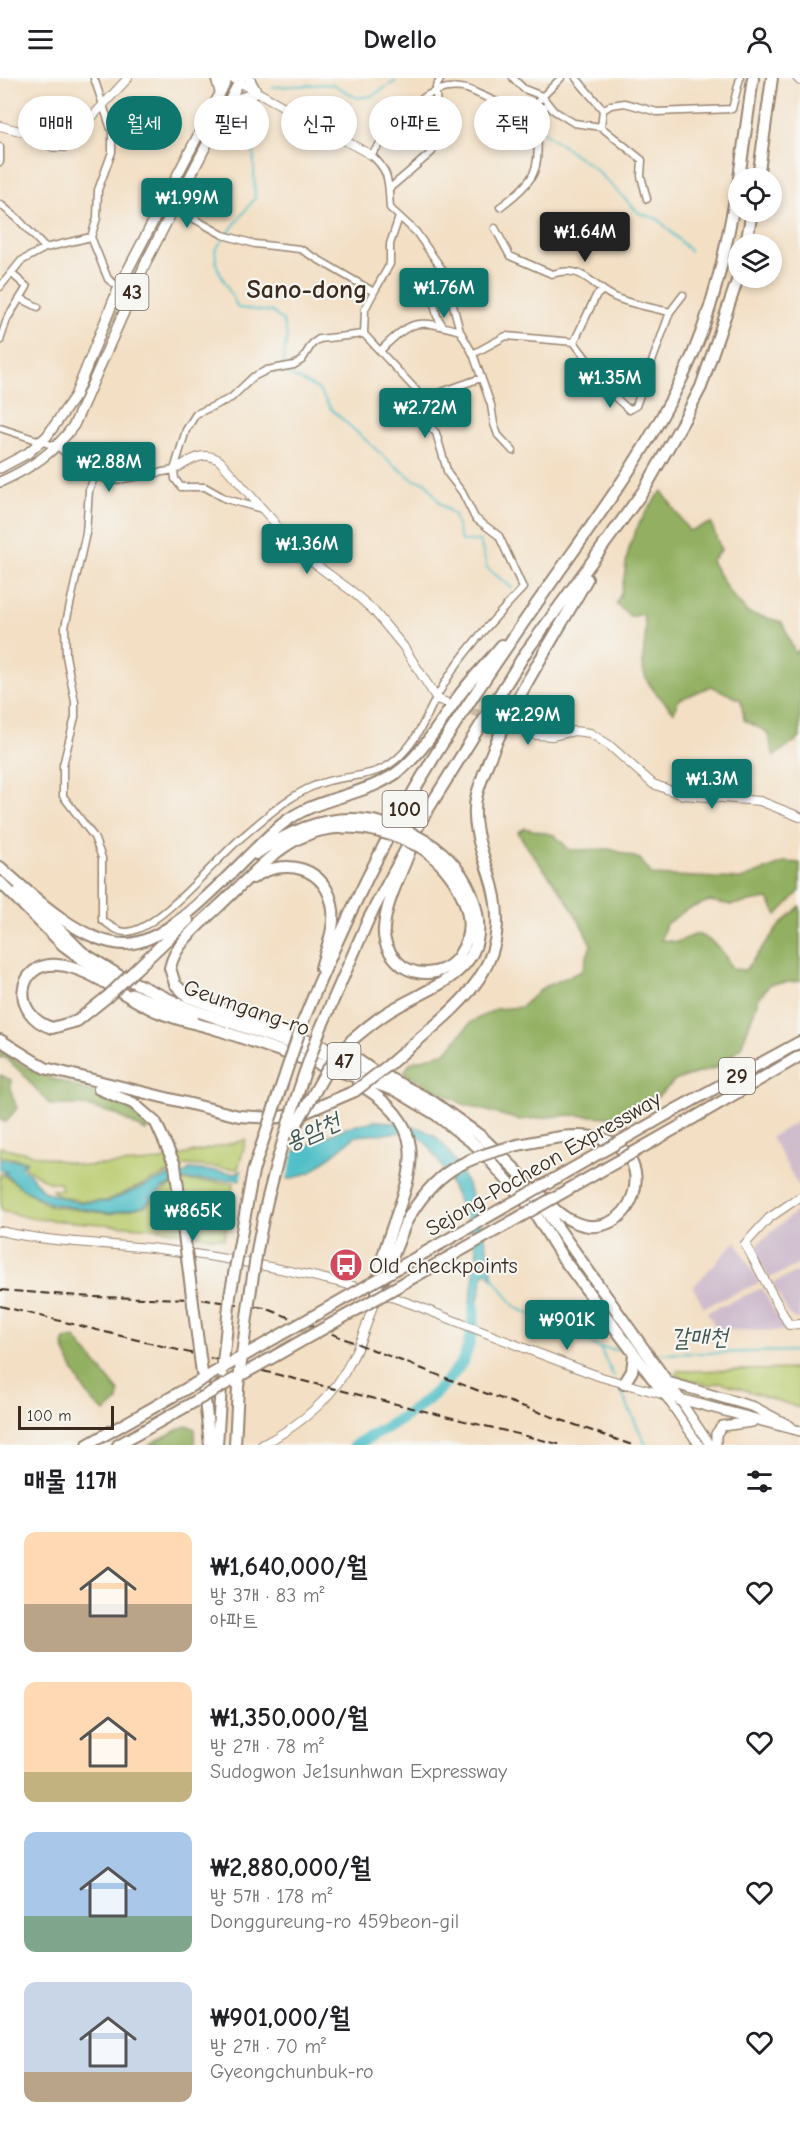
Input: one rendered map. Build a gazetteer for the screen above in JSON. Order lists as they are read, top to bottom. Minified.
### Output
{"streets":{"highway":["100","Geumgang-ro","47","29","Sejong-Pocheon Expressway"],"main road":["43"]},"districts":["Sano-dong"],"water":["용암천","갈매천"],"places":{"bus stop":["Old checkpoints"]},"scale_bar":"100 m","page":{"header":"Dwello","chip":["매매","월세","필터","신규","아파트","주택"],"price":["₩1.99M","₩1.64M","₩1.76M","₩1.35M","₩2.72M","₩2.88M","₩1.36M","₩2.29M","₩1.3M","₩865K","₩901K"],"scale":"100 m","heading":"매물 11개","list":[{"name":"₩1,640,000/월","note":"방 3개 · 83 m² · 아파트"},{"name":"₩1,350,000/월","note":"방 2개 · 78 m² · Sudogwon Je1sunhwan Expressway"},{"name":"₩2,880,000/월","note":"방 5개 · 178 m² · Donggureung-ro 459beon-gil"},{"name":"₩901,000/월","note":"방 2개 · 70 m² · Gyeongchunbuk-ro"}]}}
